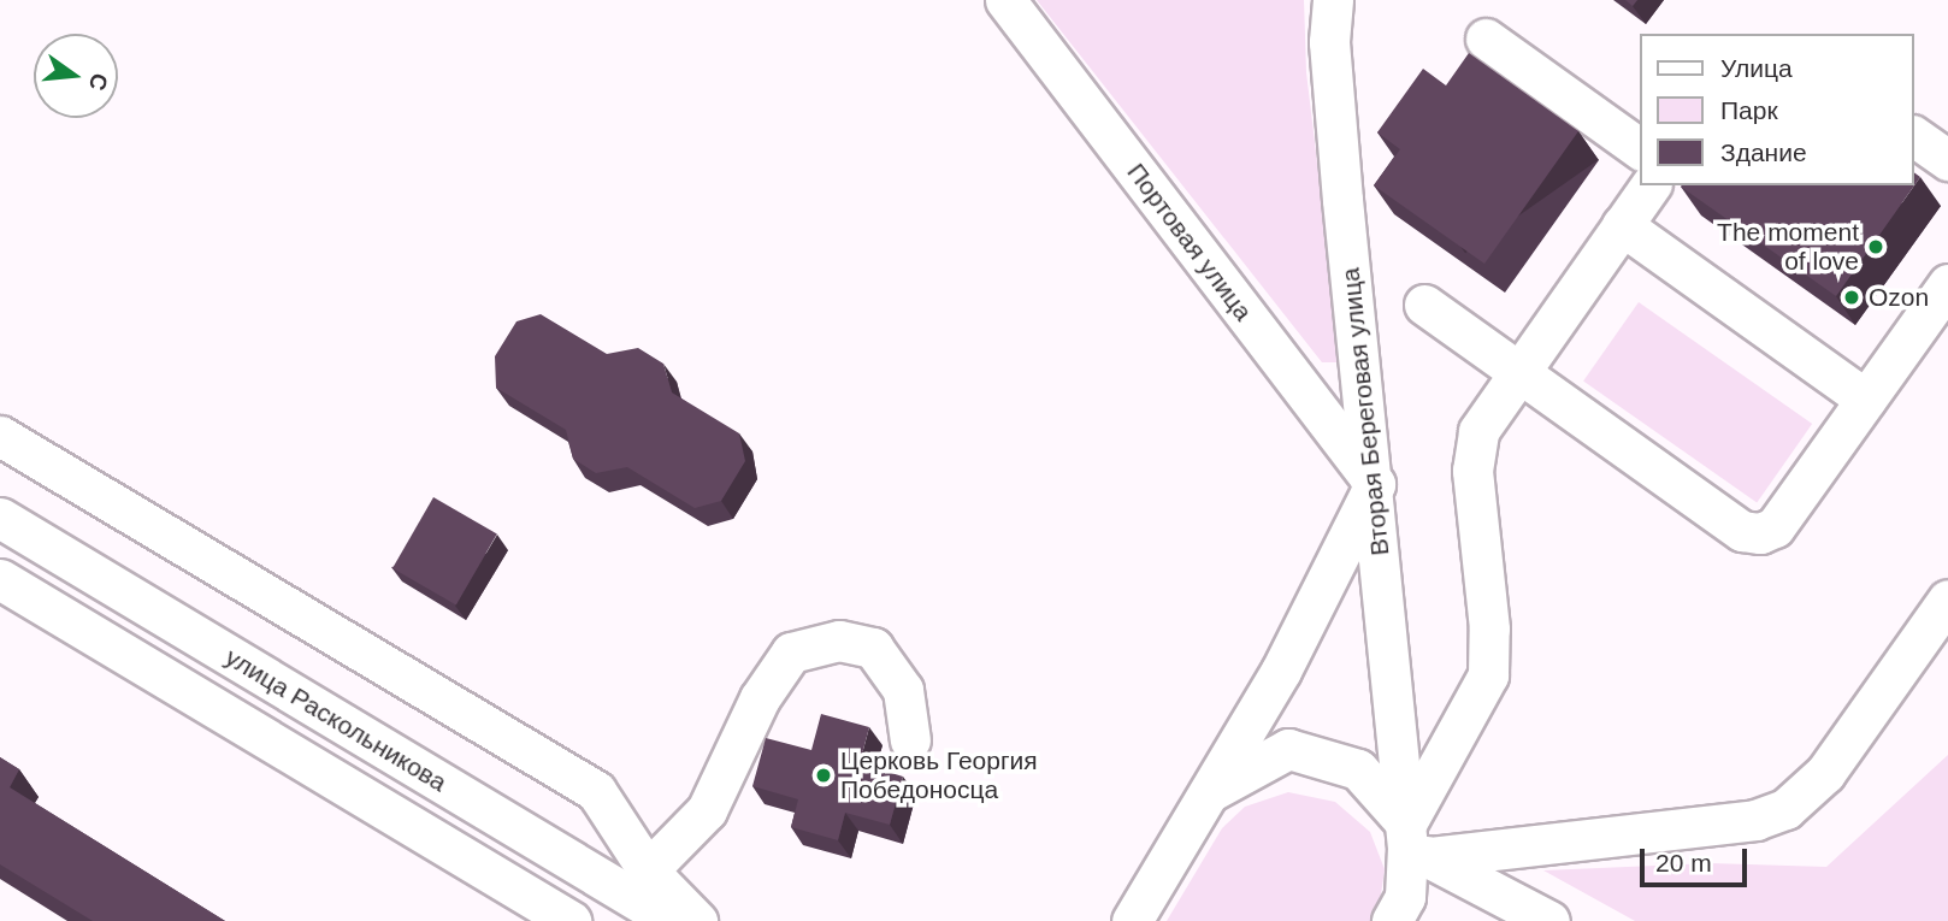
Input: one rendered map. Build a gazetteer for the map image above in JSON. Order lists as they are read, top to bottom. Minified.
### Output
{"streets":{"street":["Портовая улица","Вторая Береговая улица","улица Раскольникова"]},"crossings":[["Портовая улица","Вторая Береговая улица"]],"places":["The moment of love","Ozon","Церковь Георгия Победоносца"],"legend":["Улица","Парк","Здание"],"scale_bar":"20 m","north":"right"}
